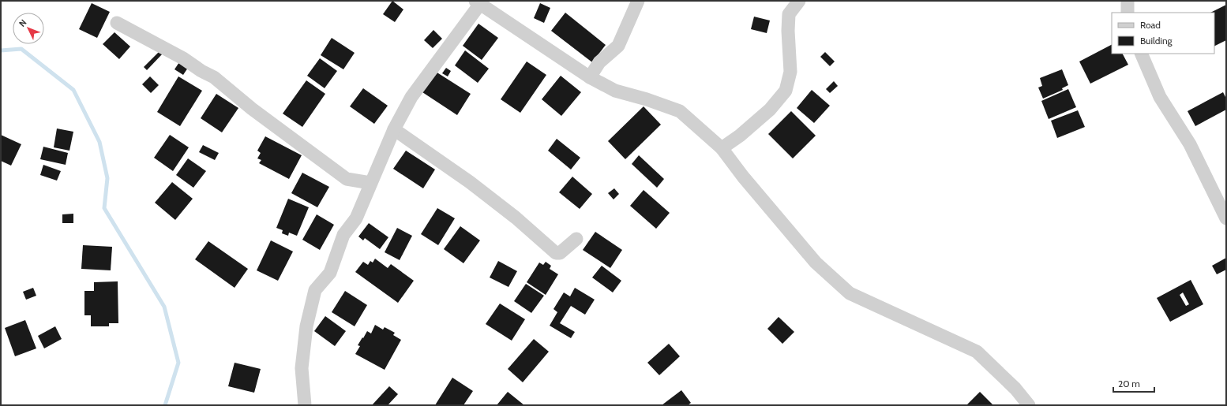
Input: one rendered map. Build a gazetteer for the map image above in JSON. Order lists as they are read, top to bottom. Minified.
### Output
{"legend":["Road","Building"],"scale_bar":"20 m","north":"top left"}
